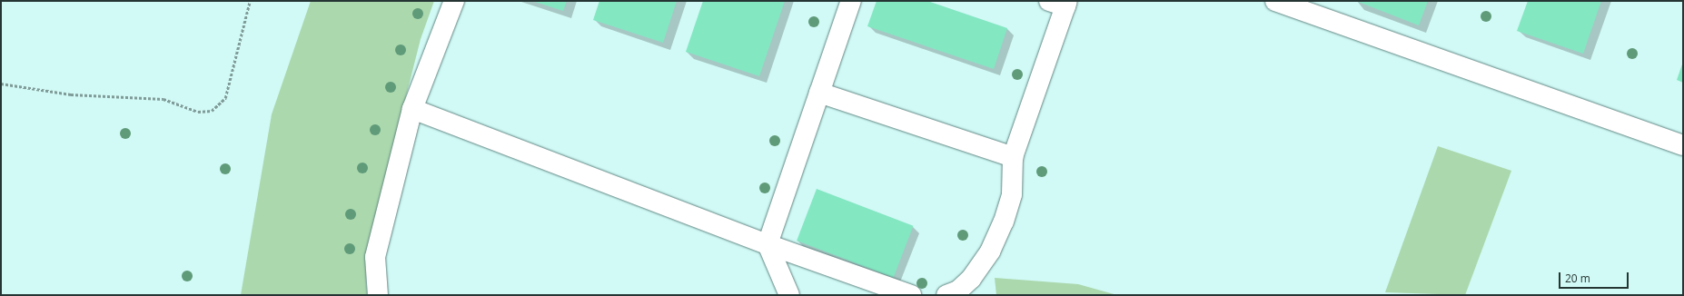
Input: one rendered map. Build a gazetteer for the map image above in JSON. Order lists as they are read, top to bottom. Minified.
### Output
{"scale_bar":"20 m"}
